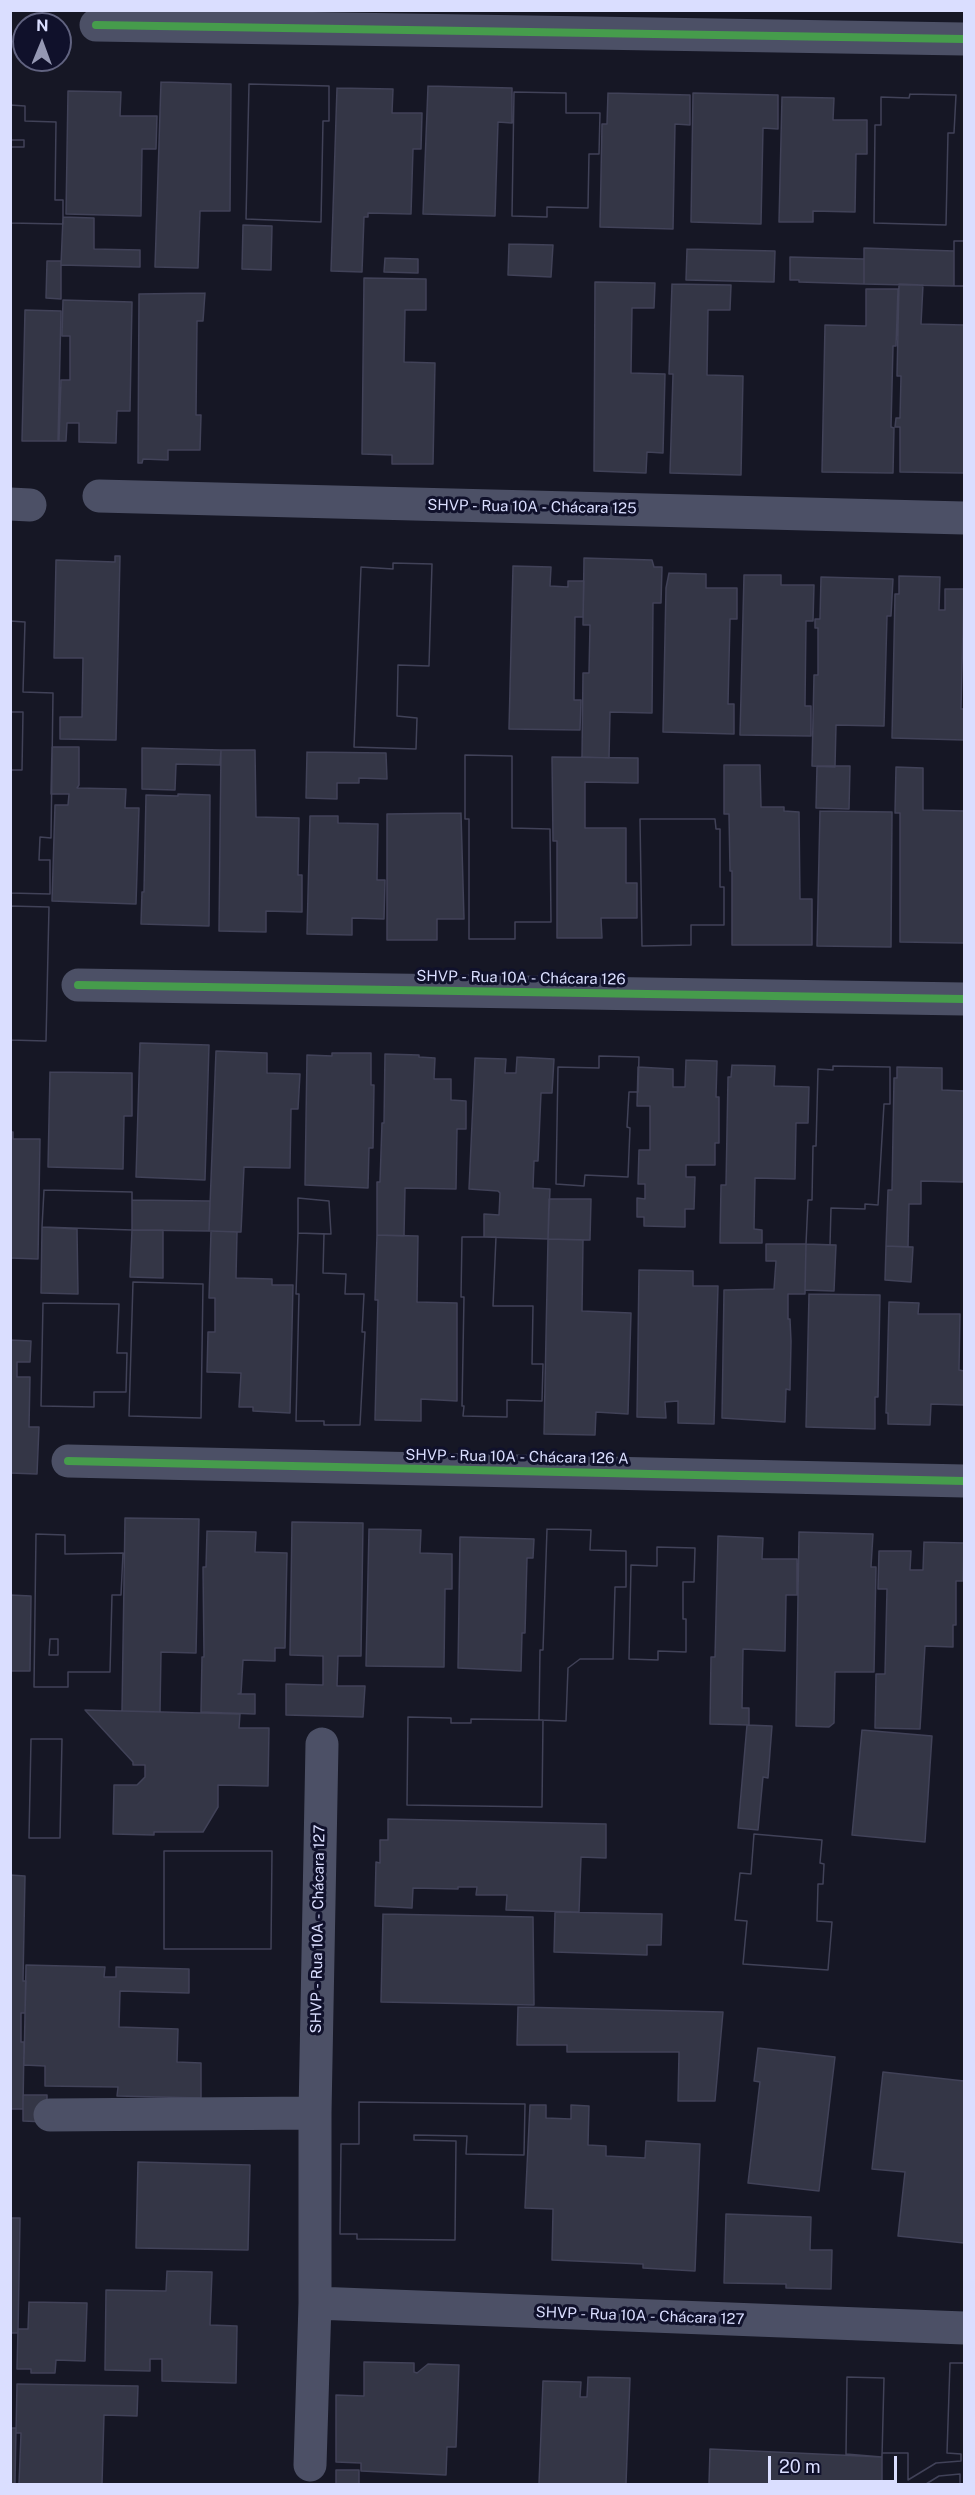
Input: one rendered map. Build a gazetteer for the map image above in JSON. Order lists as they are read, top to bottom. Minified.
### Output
{"streets":{"street":["SHVP - Rua 10A - Chácara 125","SHVP - Rua 10A - Chácara 126","SHVP - Rua 10A - Chácara 126 A","SHVP - Rua 10A - Chácara 127"]},"scale_bar":"20 m","north":"top"}
